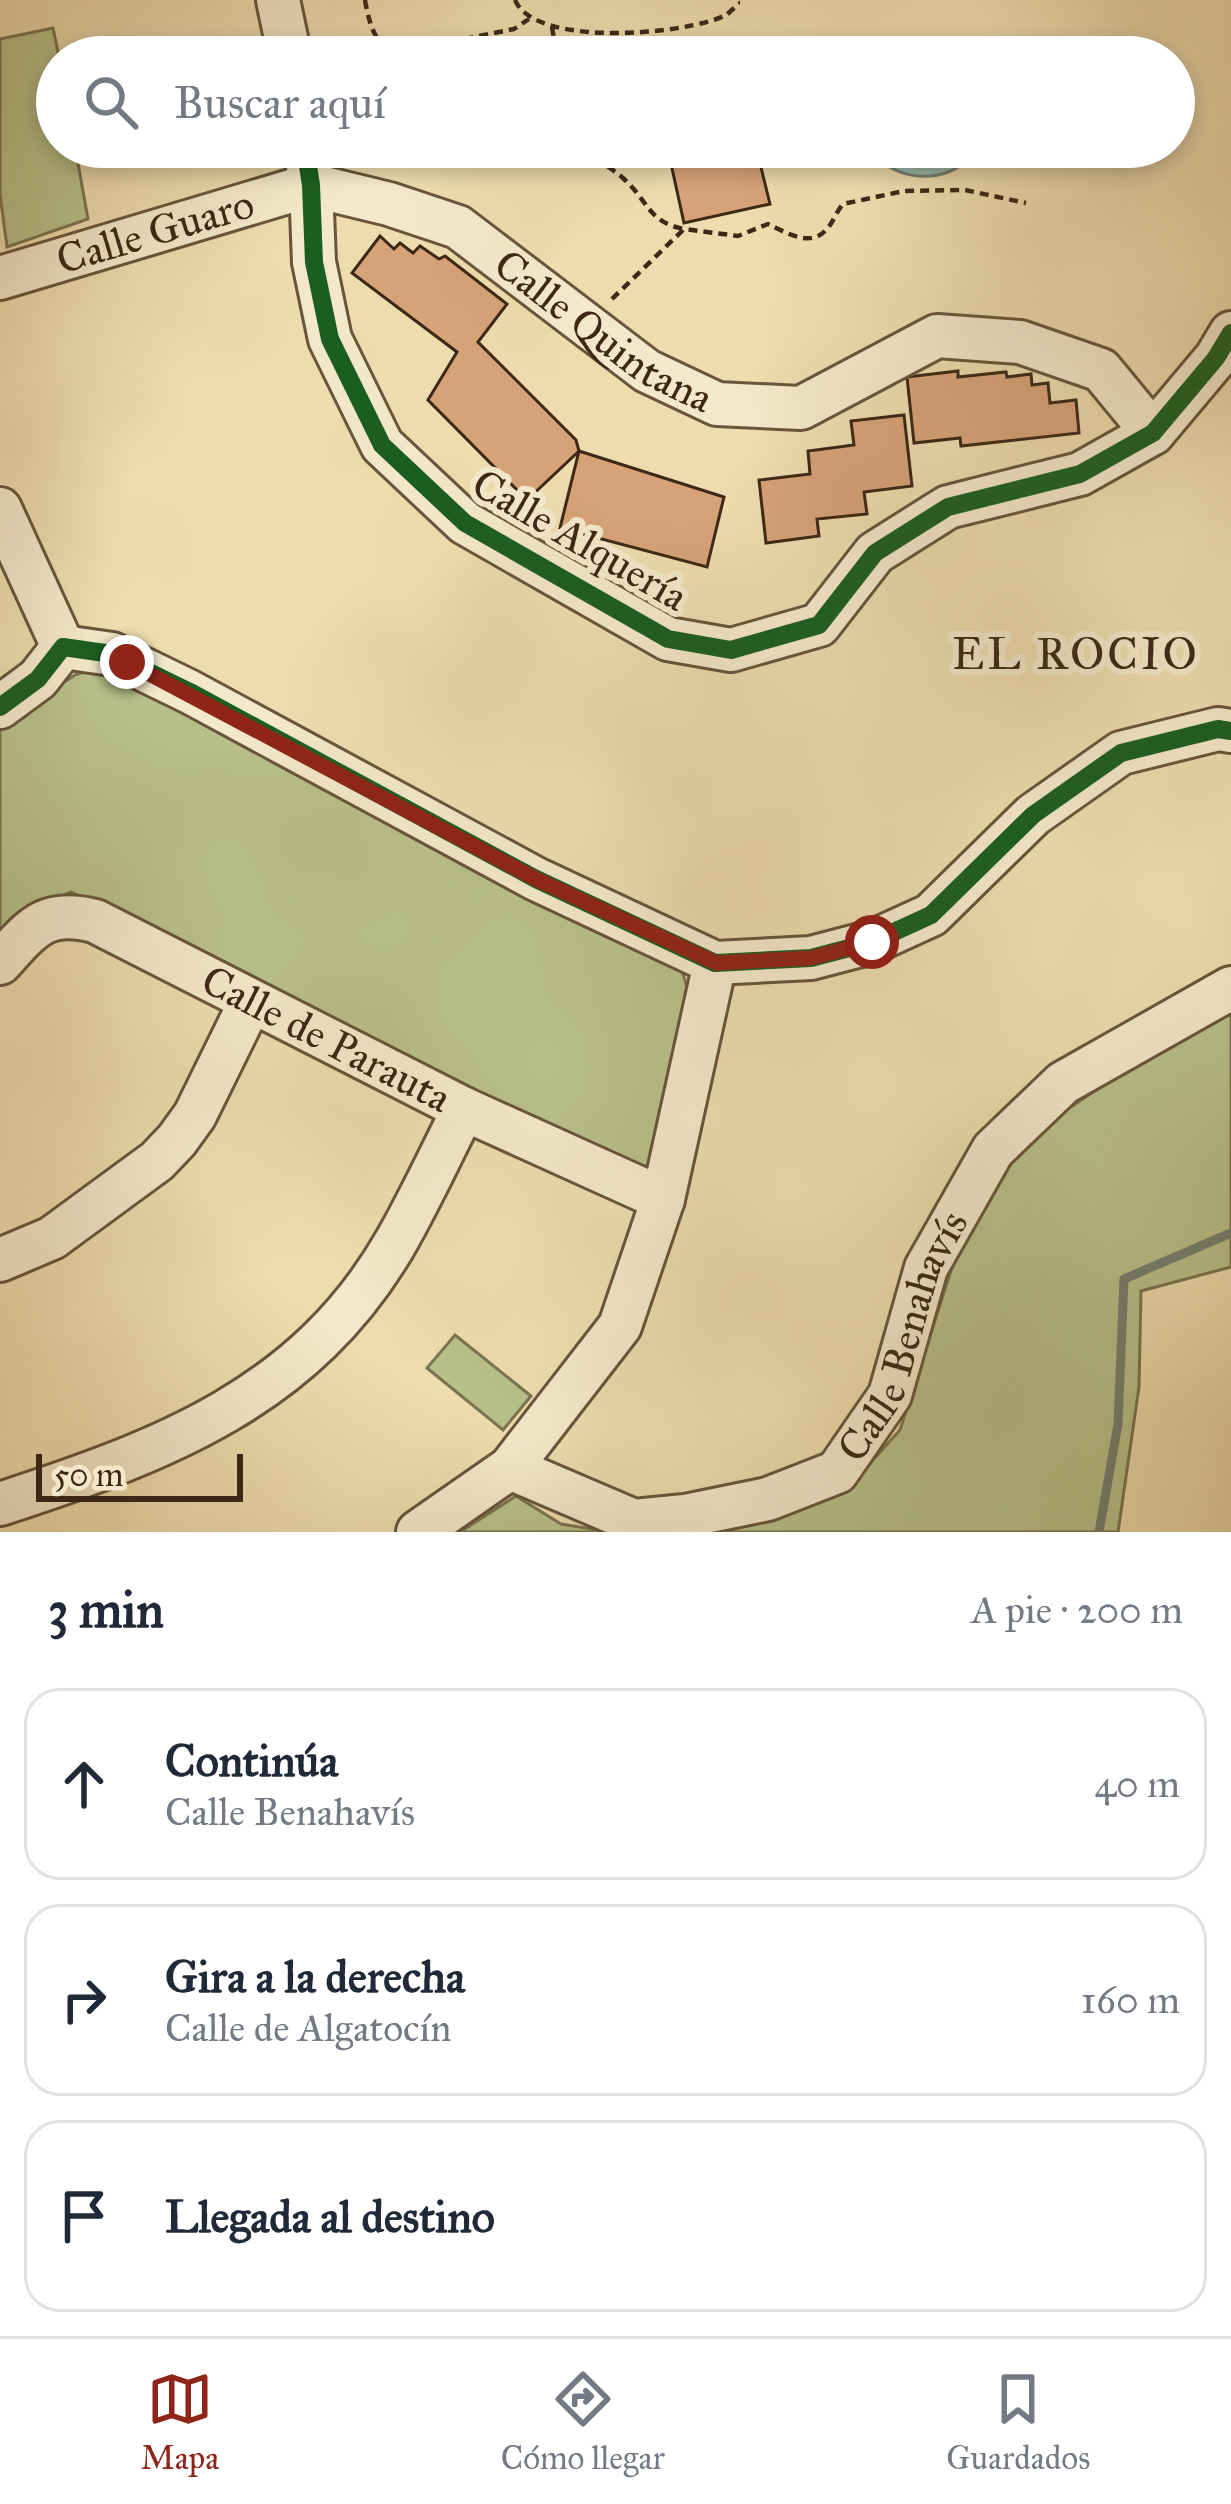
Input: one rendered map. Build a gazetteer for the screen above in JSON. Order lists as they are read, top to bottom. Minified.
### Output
{"streets":{"street":["Calle Guaro","Calle Quintana","Calle Alquería","Calle de Parauta","Calle Benahavís"]},"crossings":[["Calle Quintana","Calle Alquería"]],"districts":["EL ROCIO"],"scale_bar":"50 m","page":{"search":"Buscar aquí","scale":"50 m","heading":["3 min","A pie · 200 m"],"list":[["Continúa","Calle Benahavís","40 m"],["Gira a la derecha","Calle de Algatocín","160 m"],"Llegada al destino"],"nav":["Mapa","Cómo llegar","Guardados"]}}
